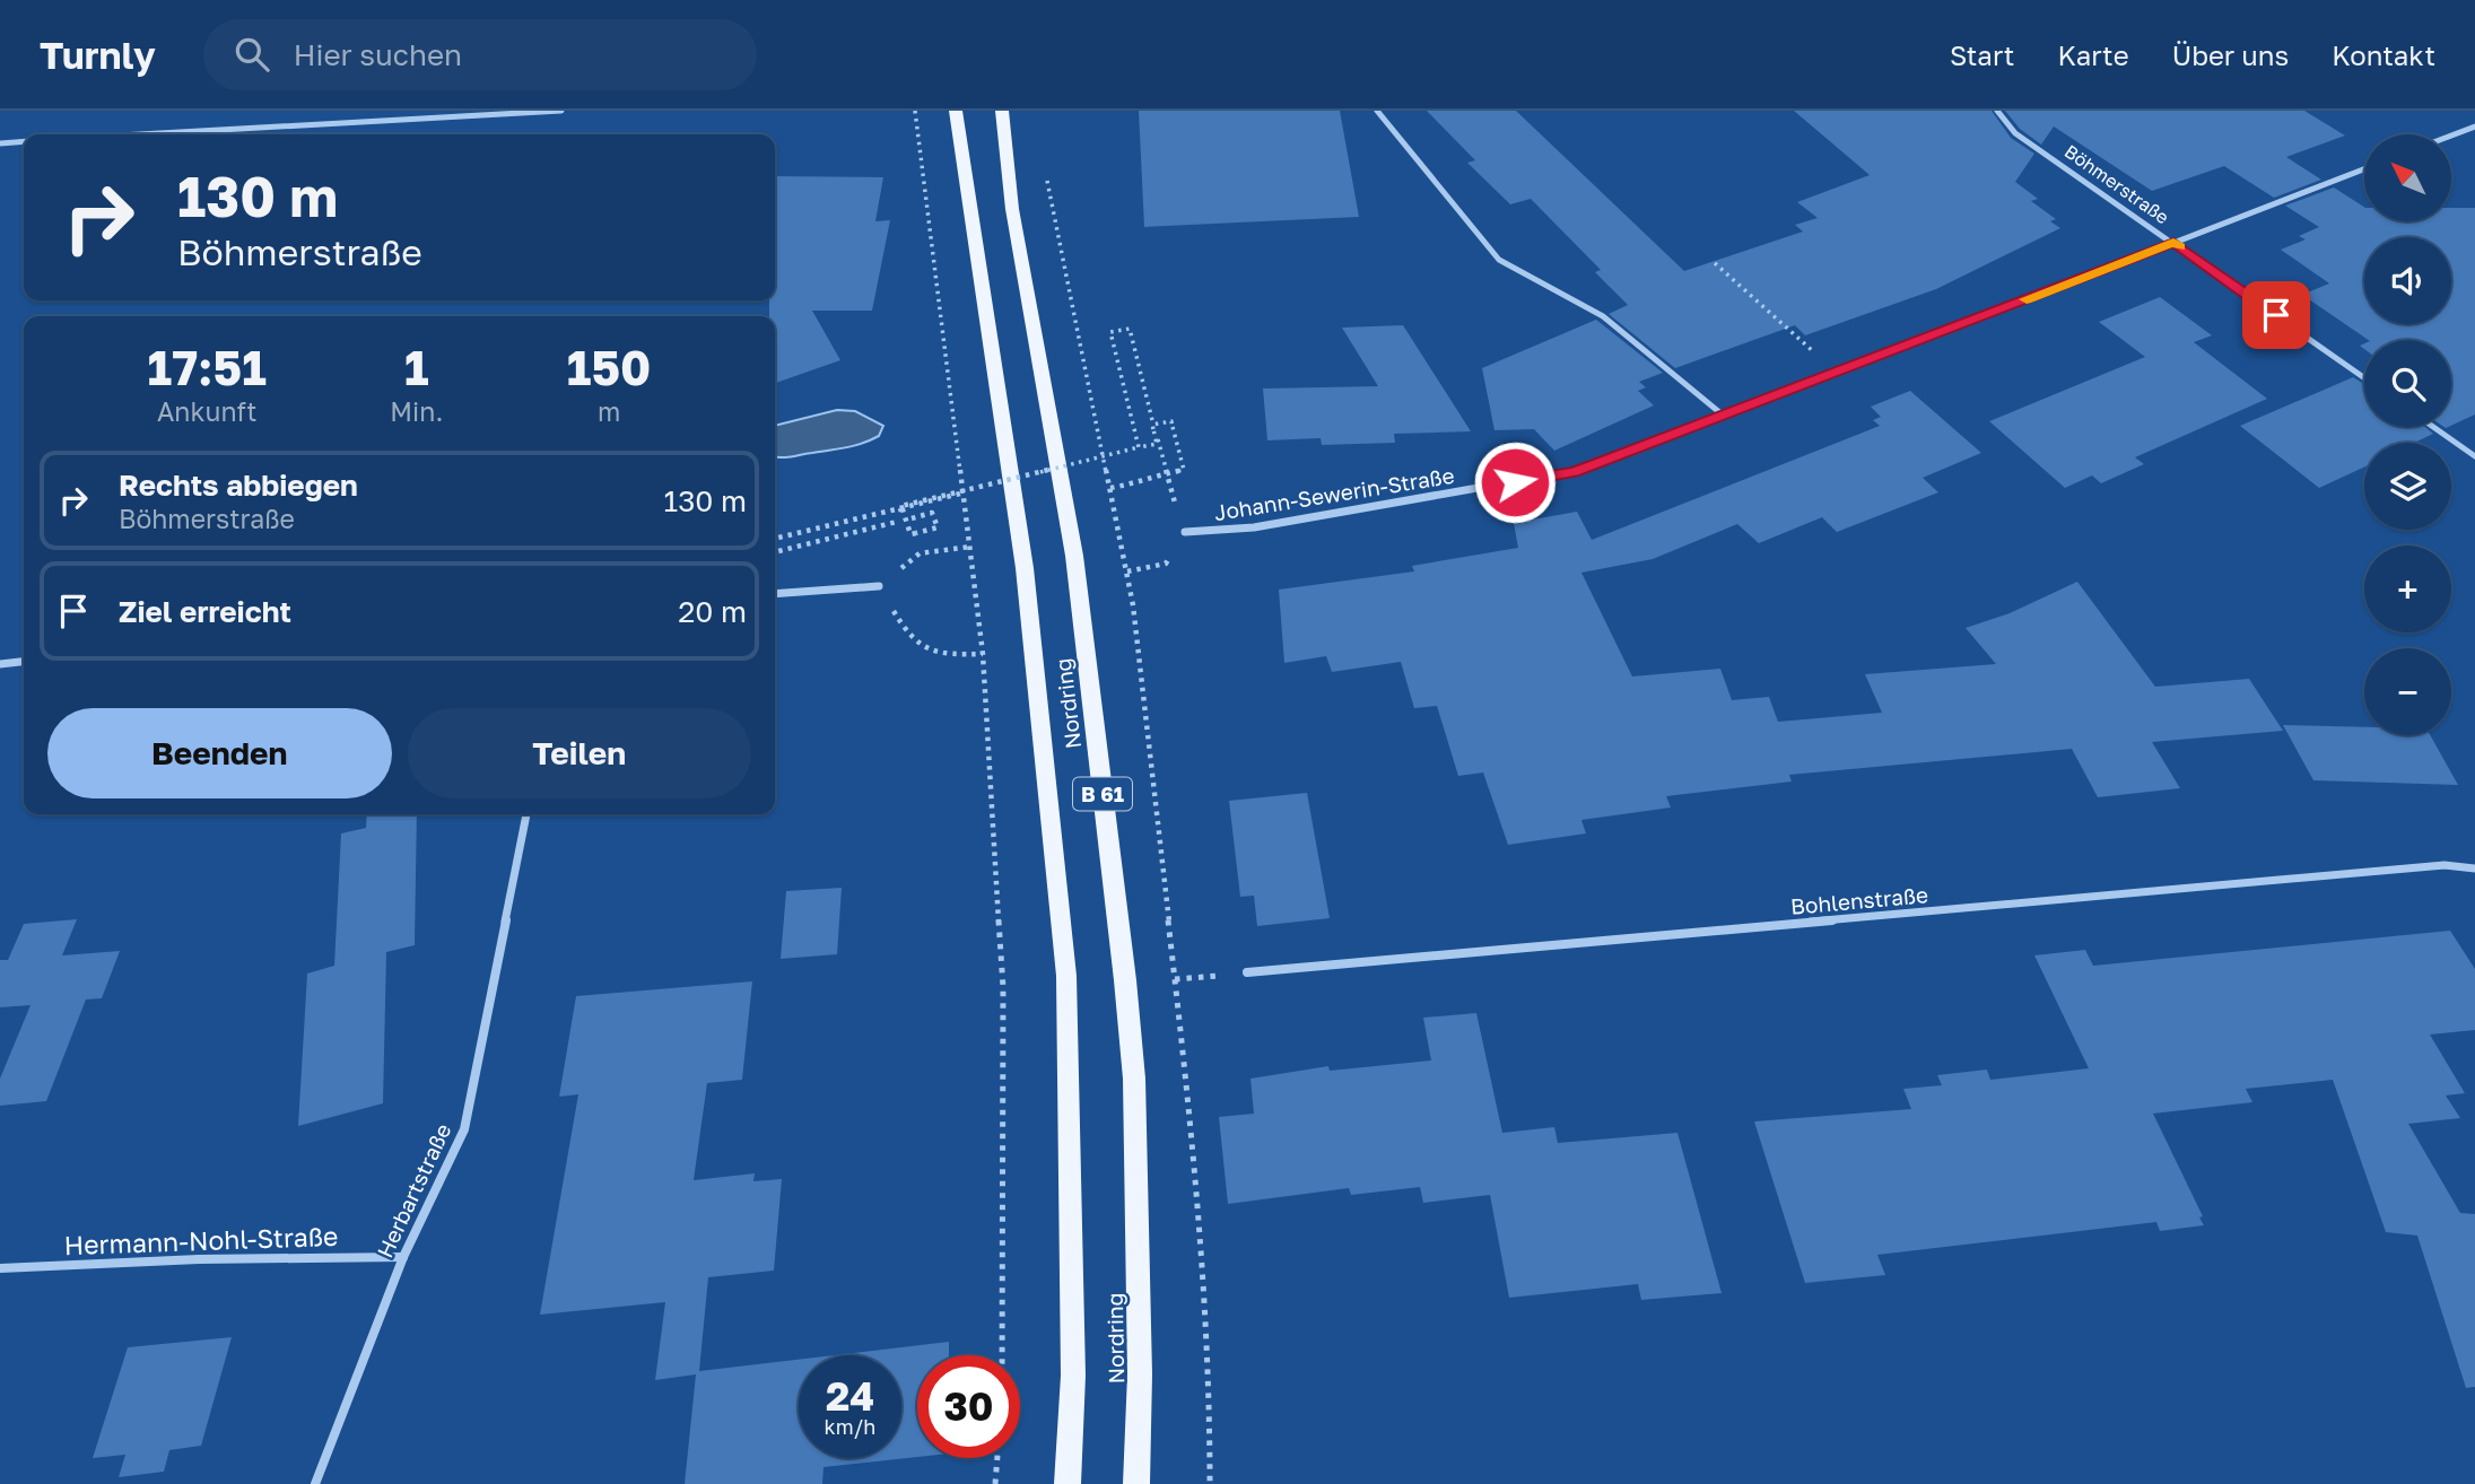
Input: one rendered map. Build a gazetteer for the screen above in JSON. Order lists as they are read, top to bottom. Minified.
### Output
{"streets":{"main road":["Nordring","B 61"],"street":["Böhmerstraße","Johann-Sewerin-Straße","Bohlenstraße","Herbartstraße","Hermann-Nohl-Straße"]},"crossings":[["Böhmerstraße","Johann-Sewerin-Straße"],["Herbartstraße","Hermann-Nohl-Straße"]],"north":"top left","page":{"header":"Turnly","search":"Hier suchen","nav":["Start","Karte","Über uns","Kontakt"],"map_buttons":["+","−"],"turn":["130 m","Böhmerstraße"],"eta":["17:51","Ankunft","1","Min.","150","m"],"list":[{"name":"Rechts abbiegen","note":"Böhmerstraße","value":"130 m"},{"name":"Ziel erreicht","value":"20 m"}],"buttons":["Beenden","Teilen"],"speed":"24 km/h","limit":"30"}}
